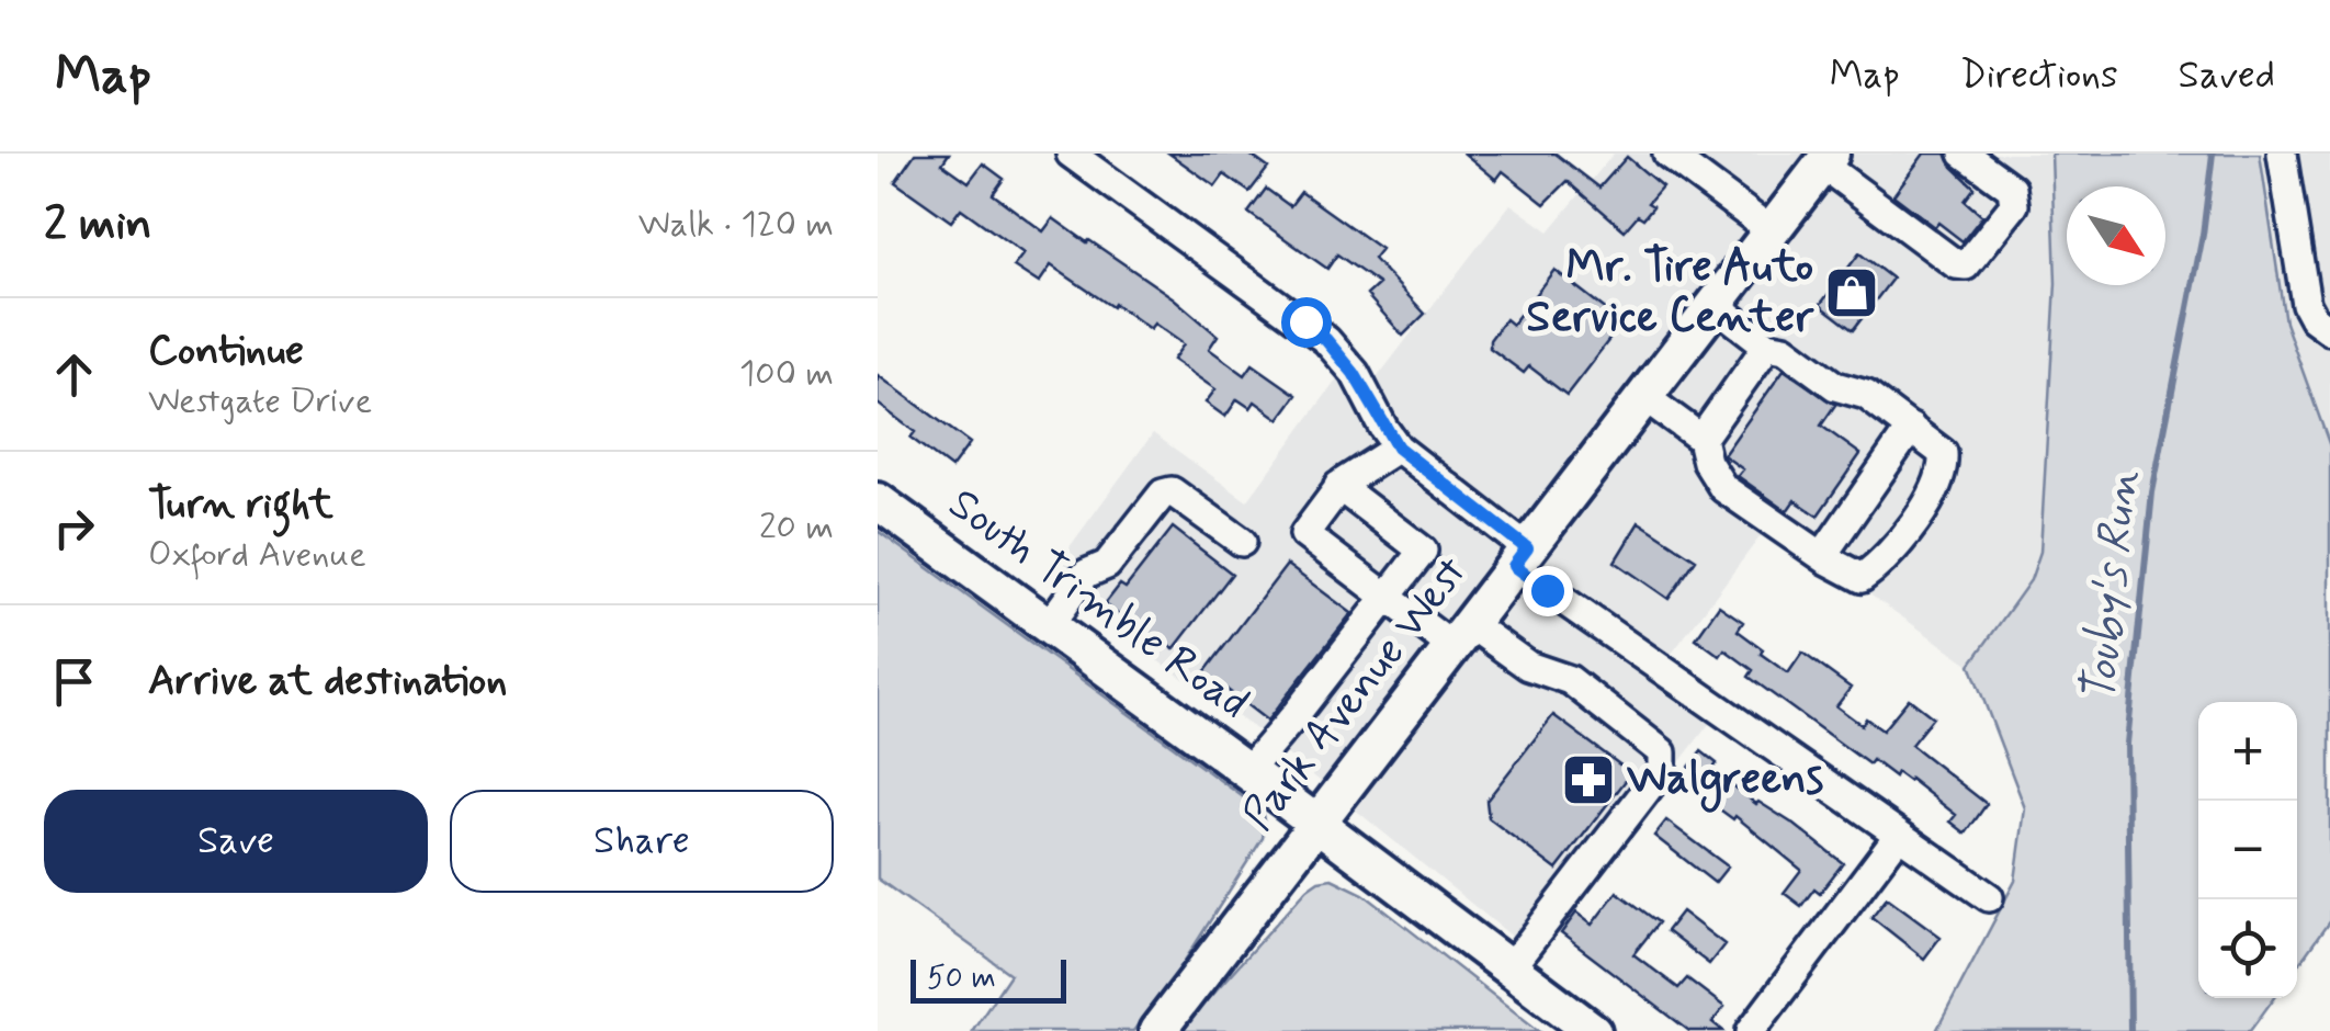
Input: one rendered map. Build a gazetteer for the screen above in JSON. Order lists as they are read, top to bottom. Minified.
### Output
{"streets":{"main road":["South Trimble Road","Park Avenue West"]},"crossings":[["South Trimble Road","Park Avenue West"]],"water":["Touby's Run"],"places":{"shop":["Mr. Tire Auto Service Center"],"pharmacy":["Walgreens"]},"scale_bar":"50 m","north":"bottom right","page":{"header":"Map","nav":["Map","Directions","Saved"],"heading":["2 min","Walk · 120 m"],"list":[["Continue","Westgate Drive","100 m"],["Turn right","Oxford Avenue","20 m"],"Arrive at destination"],"map_buttons":["+","−"],"buttons":["Save","Share"],"scale":"50 m"}}
